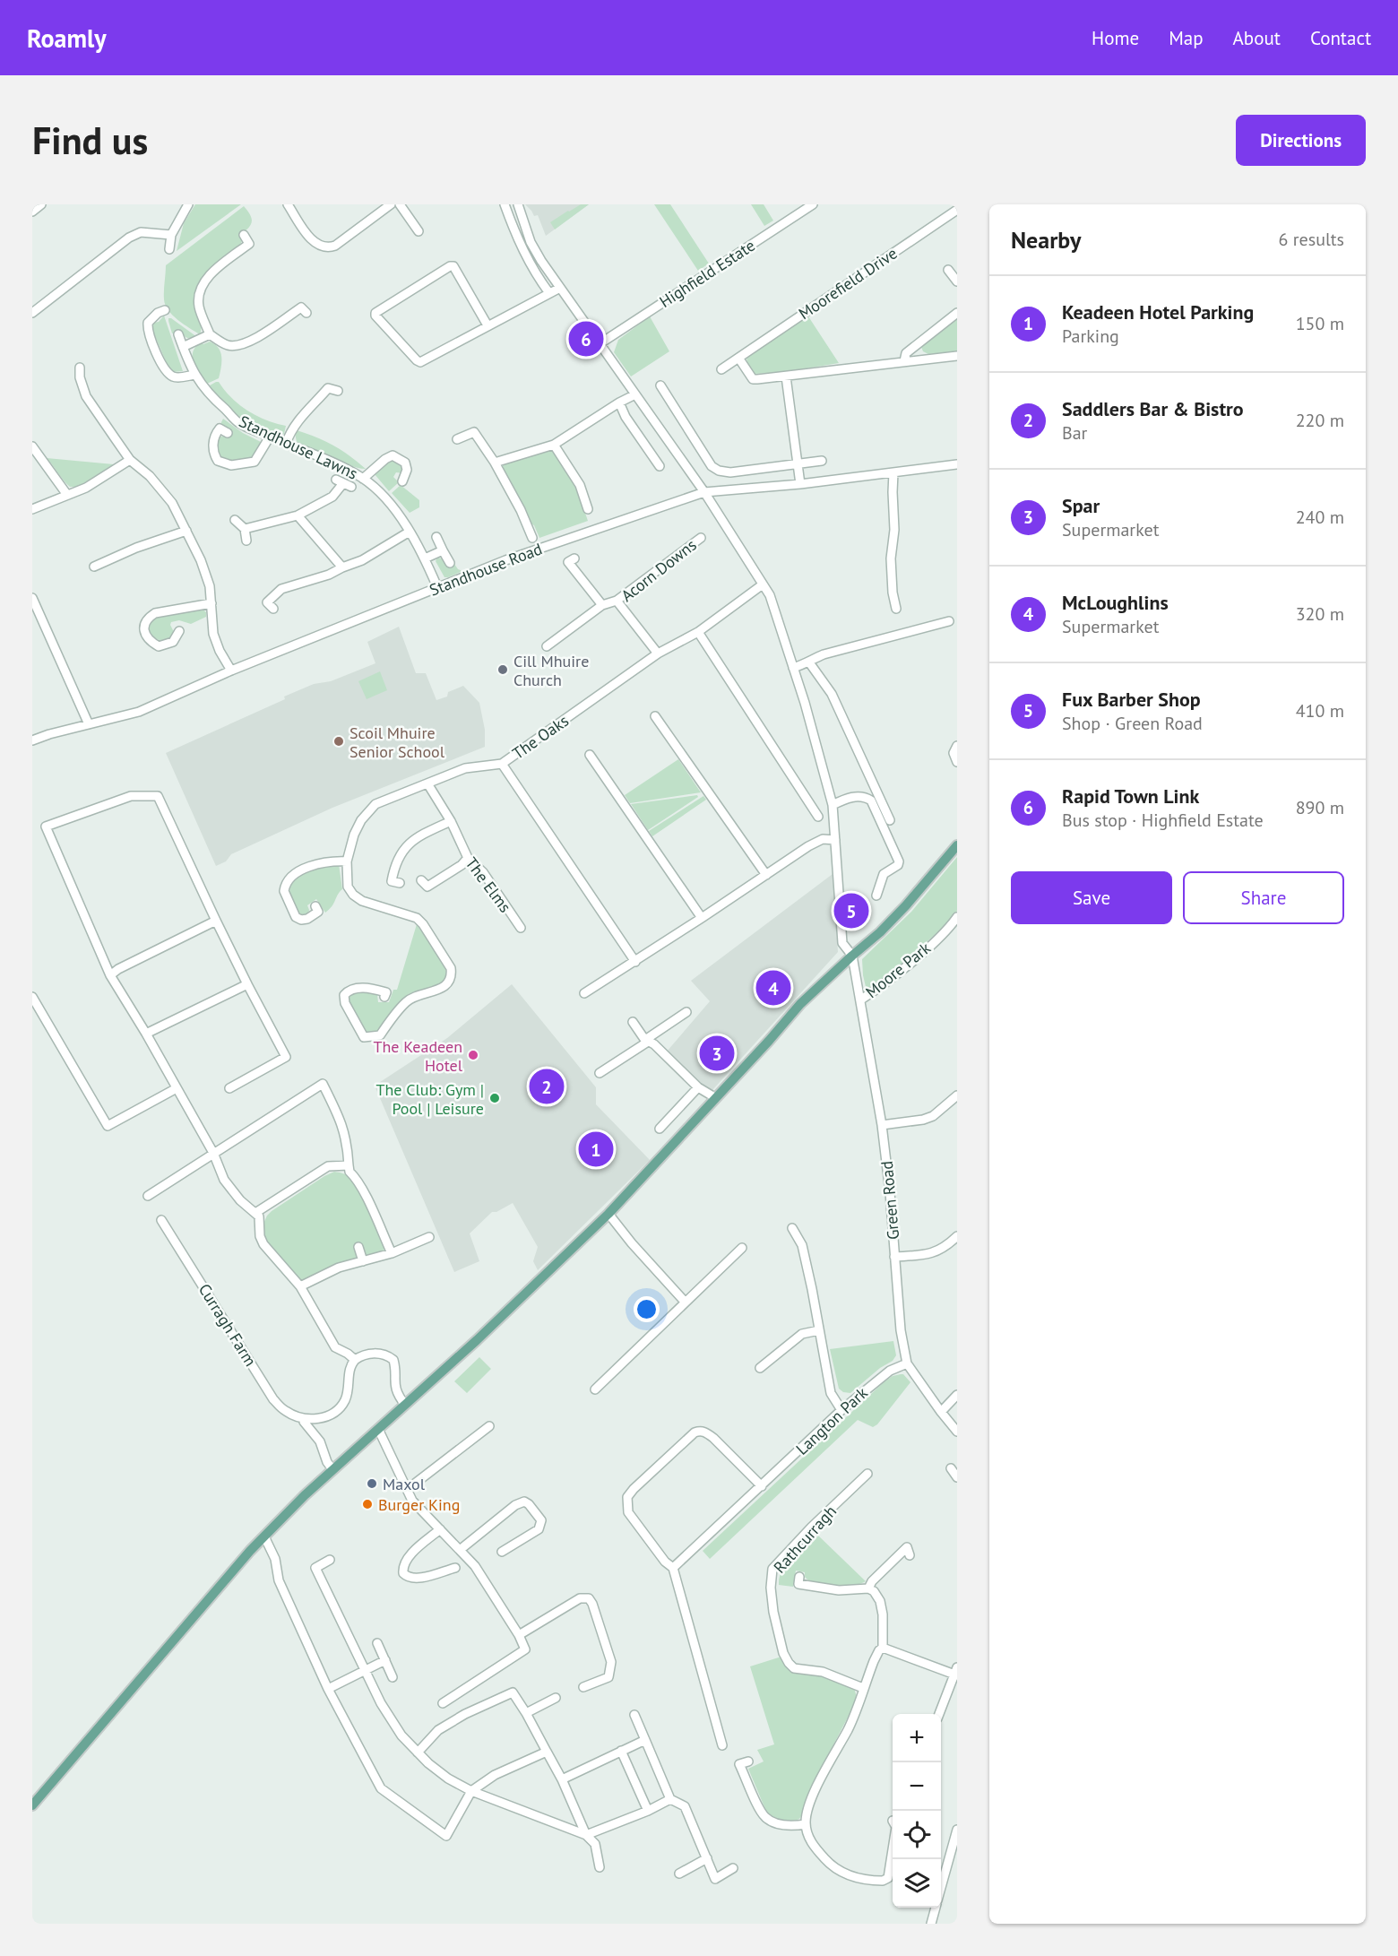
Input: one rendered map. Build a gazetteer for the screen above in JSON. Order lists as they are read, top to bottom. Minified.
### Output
{"streets":{"street":["Highfield Estate","Moorefield Drive","Standhouse Lawns","Standhouse Road","Acorn Downs","The Oaks","The Elms","Moore Park","Green Road","Curragh Farm","Langton Park","Rathcurragh"]},"crossings":[["Highfield Estate","Green Road"],["Standhouse Lawns","Standhouse Road"],["Standhouse Road","Green Road"],["Acorn Downs","The Oaks"],["The Oaks","Green Road"],["Moore Park","Green Road"],["Green Road","Langton Park"]],"places":["Cill Mhuire Church","Scoil Mhuire Senior School","The Keadeen Hotel","The Club: Gym | Pool | Leisure","Maxol","Burger King"],"page":{"header":"Roamly","nav":["Home","Map","About","Contact"],"buttons":["Directions",["Save","Share"]],"title":"Find us","heading":["Nearby","6 results"],"list":[{"mark":"1","name":"Keadeen Hotel Parking","note":"Parking","value":"150 m"},{"mark":"2","name":"Saddlers Bar & Bistro","note":"Bar","value":"220 m"},{"mark":"3","name":"Spar","note":"Supermarket","value":"240 m"},{"mark":"4","name":"McLoughlins","note":"Supermarket","value":"320 m"},{"mark":"5","name":"Fux Barber Shop","note":"Shop · Green Road","value":"410 m"},{"mark":"6","name":"Rapid Town Link","note":"Bus stop · Highfield Estate","value":"890 m"}],"pins":["6","5","4","3","2","1"],"map_buttons":["+","−"]}}
